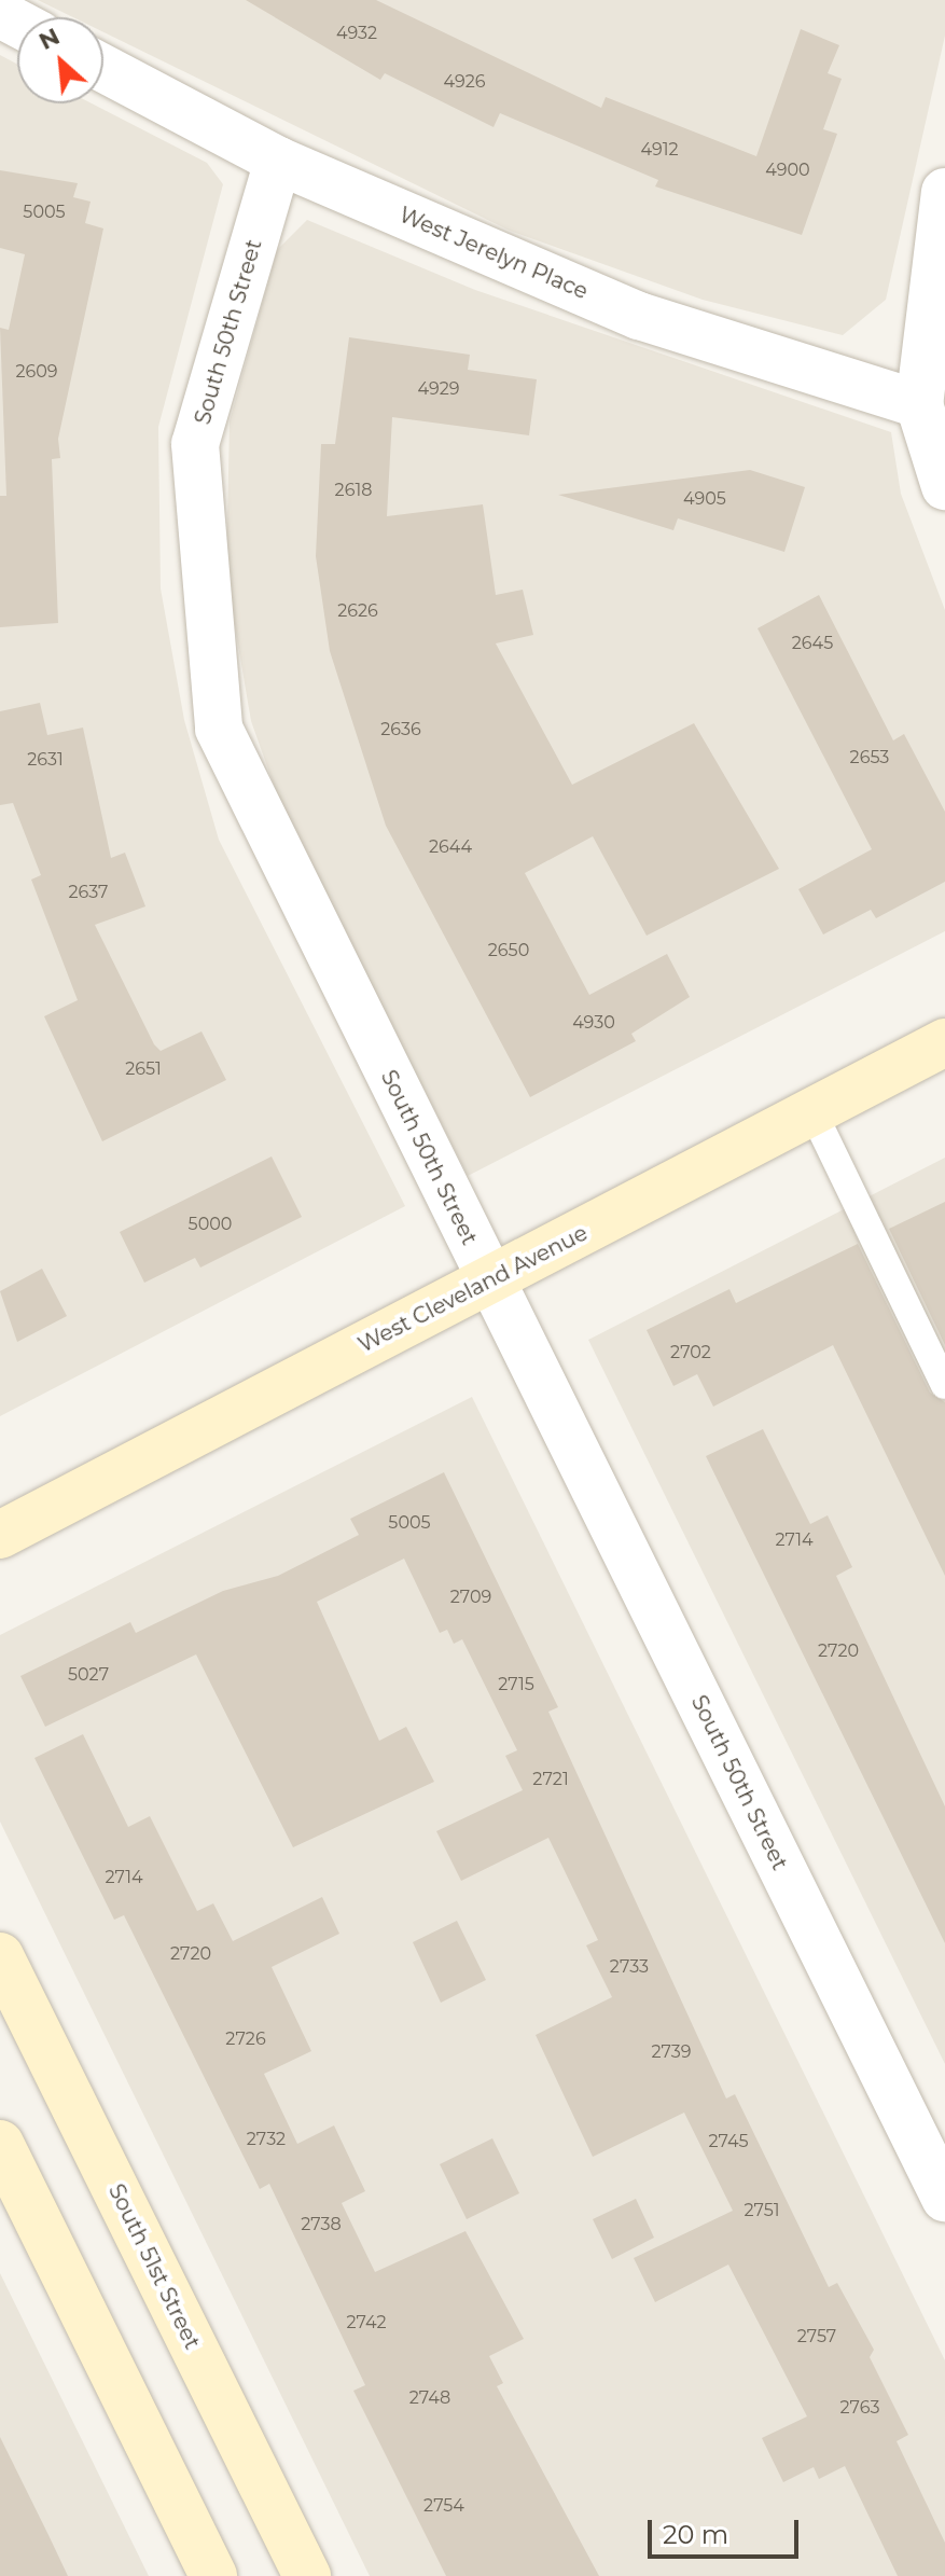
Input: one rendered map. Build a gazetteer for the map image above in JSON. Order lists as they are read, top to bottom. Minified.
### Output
{"streets":{"street":["West Jerelyn Place","South 50th Street","West Cleveland Avenue","South 51st Street"]},"crossings":[["West Jerelyn Place","South 50th Street"],["South 50th Street","West Cleveland Avenue"]],"house_numbers":["4932","4926","4912","4900","5005","2609","4929","2618","4905","2626","2645","2636","2653","2631","2644","2637","2650","4930","2651","5000","2702","5005","2714","2709","2720","5027","2715","2721","2714","2720","2733","2726","2739","2732","2745","2751","2738","2742","2757","2748","2763","2754"],"scale_bar":"20 m","north":"top left"}
